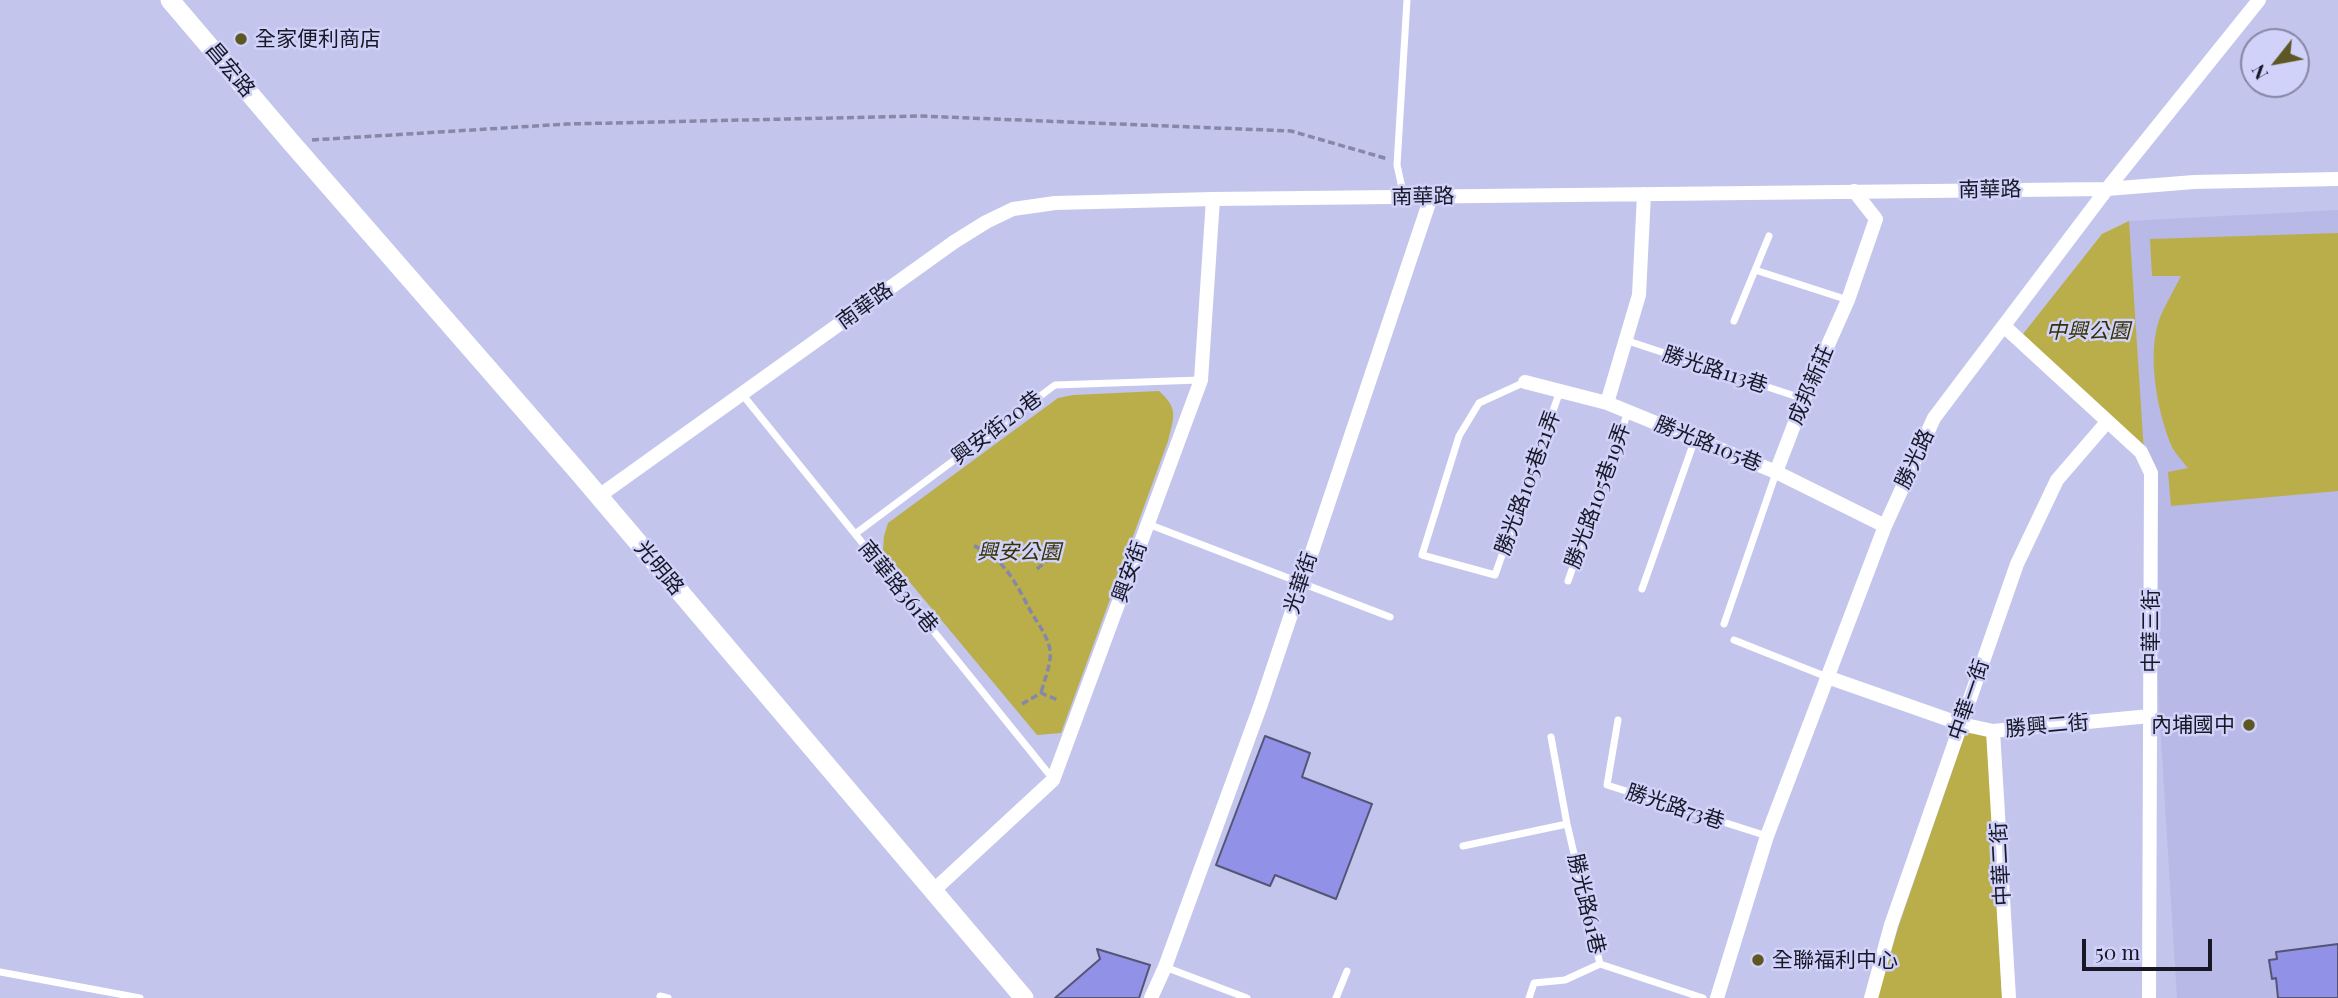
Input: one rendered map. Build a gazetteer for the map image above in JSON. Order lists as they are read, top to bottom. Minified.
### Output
{"streets":{"main road":["昌宏路","光明路"],"street":["南華路","成邦新莊","勝光路105巷","勝光路","興安街","光華街","中華三街","中華一街","勝興二街","中華二街"],"lane":["勝光路113巷","興安街20巷","勝光路105巷21弄","勝光路105巷19弄","南華路361巷","勝光路73巷","勝光路61巷"]},"crossings":[["昌宏路","南華路"],["昌宏路","光明路"],["南華路","成邦新莊"],["南華路","勝光路"],["南華路","光明路"],["南華路","興安街"],["南華路","光華街"],["南華路","南華路361巷"],["勝光路113巷","成邦新莊"],["成邦新莊","勝光路105巷"],["興安街20巷","興安街"],["興安街20巷","南華路361巷"],["勝光路105巷","勝光路"],["勝光路105巷","勝光路105巷21弄"],["勝光路105巷","勝光路105巷19弄"],["勝光路","中華三街"],["勝光路","勝興二街"],["勝光路","勝光路73巷"],["光明路","興安街"],["興安街","南華路361巷"],["中華三街","中華一街"],["中華三街","勝興二街"],["中華一街","勝興二街"],["勝興二街","中華二街"]],"parks":["中興公園","興安公園"],"places":["全家便利商店","內埔國中","全聯福利中心"],"scale_bar":"50 m","north":"bottom left"}
